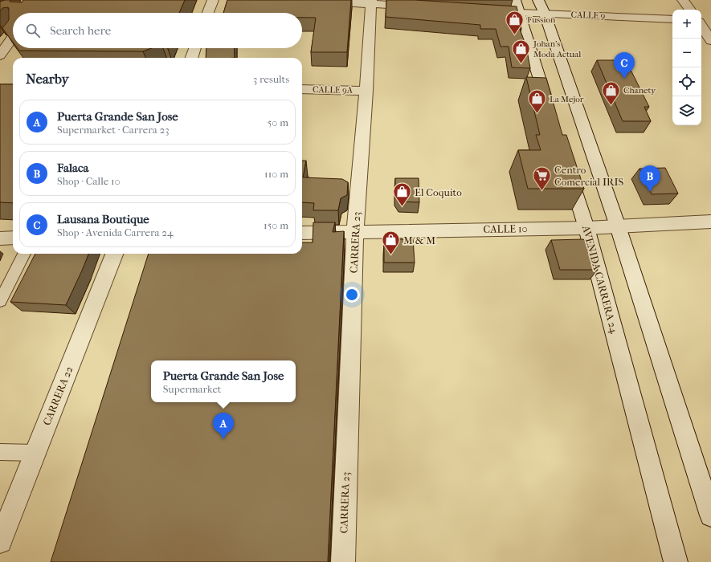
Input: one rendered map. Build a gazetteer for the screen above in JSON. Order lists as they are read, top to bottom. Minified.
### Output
{"streets":{"street":["CALLE 9","CALLE 9A","CALLE 10","CARRERA 23","AVENIDA CARRERA 24","CARRERA 22"]},"crossings":[["CALLE 9A","CARRERA 23"],["CALLE 10","CARRERA 23"],["CALLE 10","AVENIDA CARRERA 24"]],"places":{"shop":["Fussion","Johan's Moda Actual","Chanety","La Mejor","El Coquito","M & M"],"supermarket":["Centro Comercial IRIS"]},"page":{"map_buttons":["+","−"],"search":"Search here","pins":["C","B","A"],"heading":["Nearby","3 results"],"list":[{"mark":"A","name":"Puerta Grande San Jose","note":"Supermarket · Carrera 23","value":"50 m"},{"mark":"B","name":"Falaca","note":"Shop · Calle 10","value":"110 m"},{"mark":"C","name":"Lausana Boutique","note":"Shop · Avenida Carrera 24","value":"150 m"}],"popup":["Puerta Grande San Jose","Supermarket"]}}
